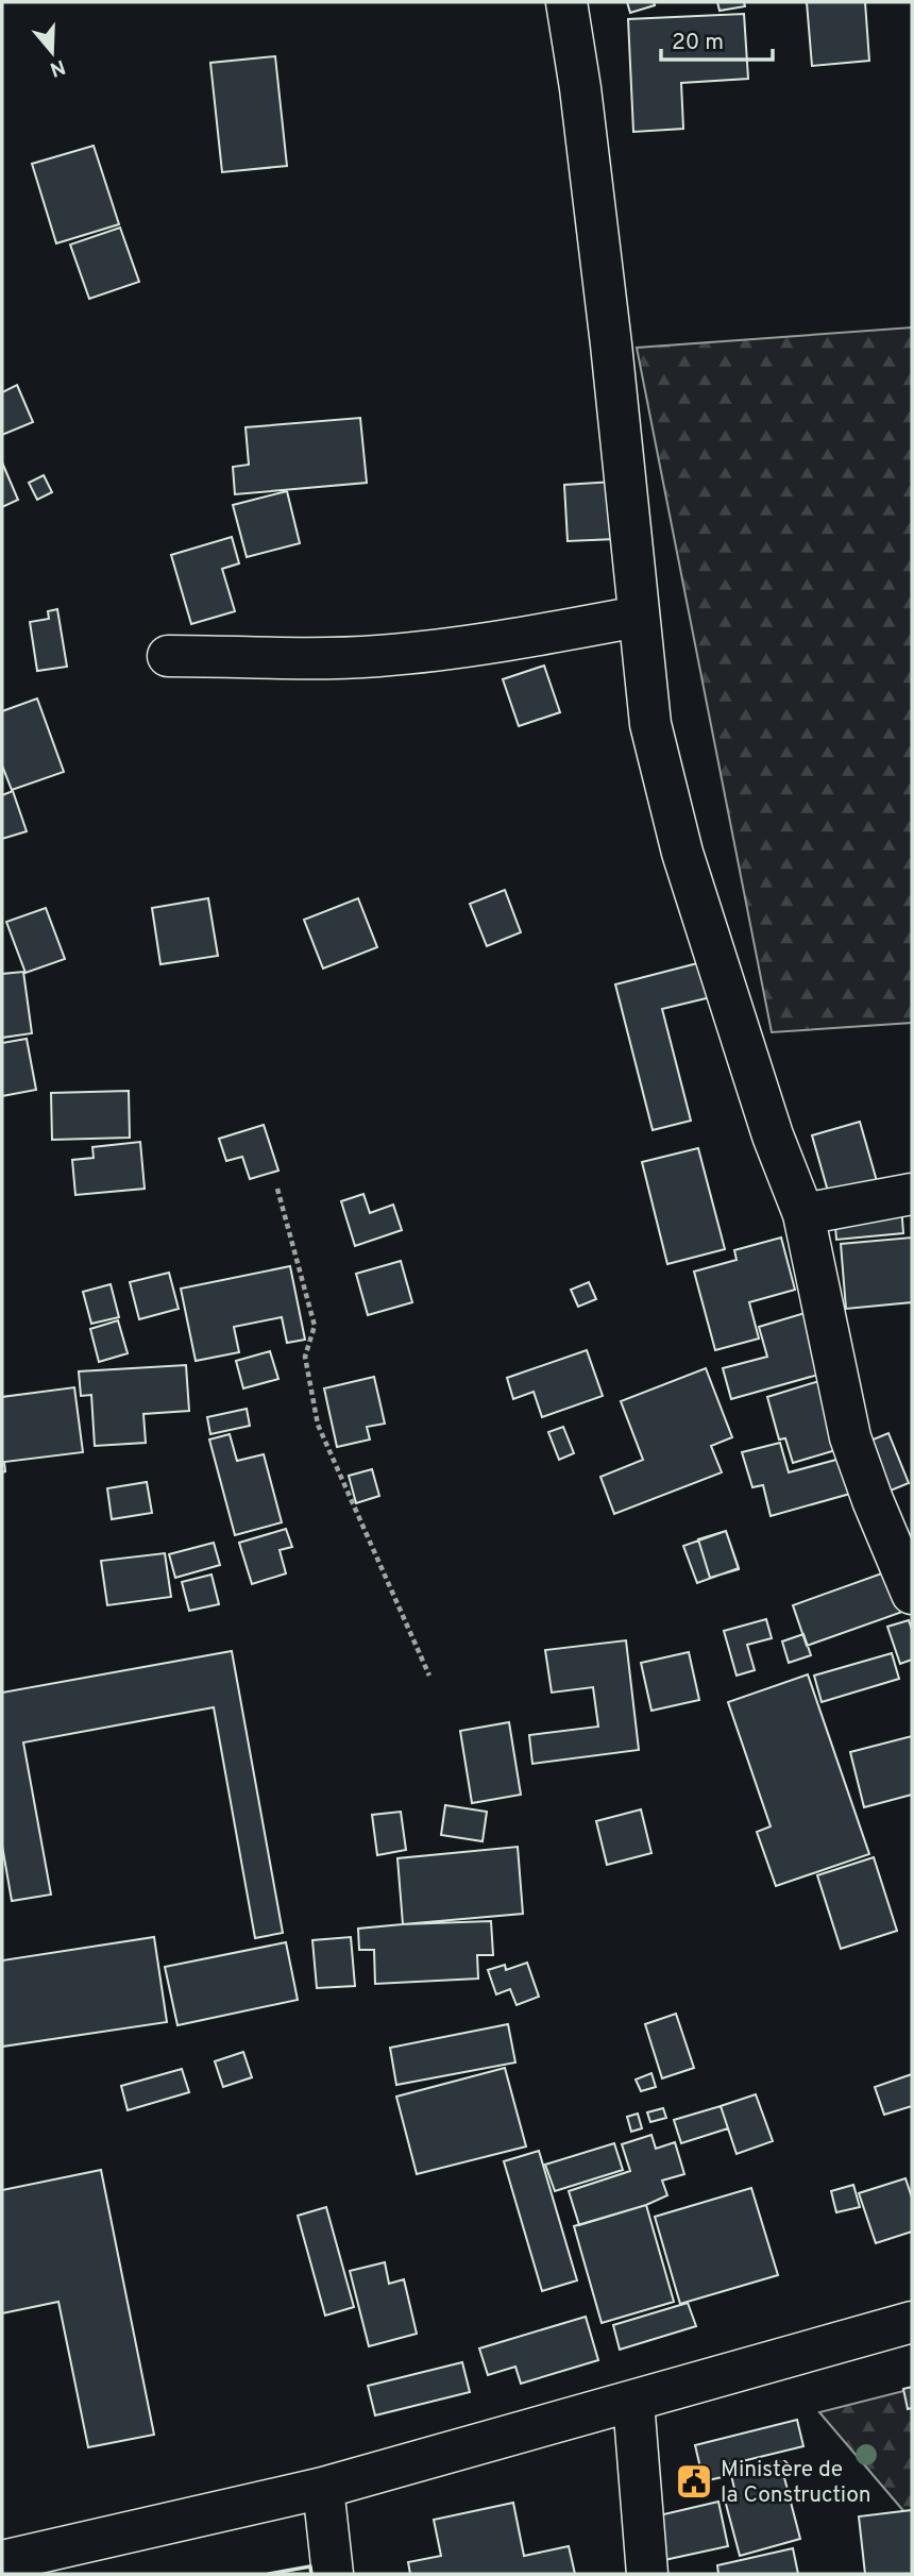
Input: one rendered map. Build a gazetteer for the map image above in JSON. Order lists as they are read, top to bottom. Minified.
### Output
{"places":{"public building":["Ministère de la Construction"]},"scale_bar":"20 m","north":"bottom"}
